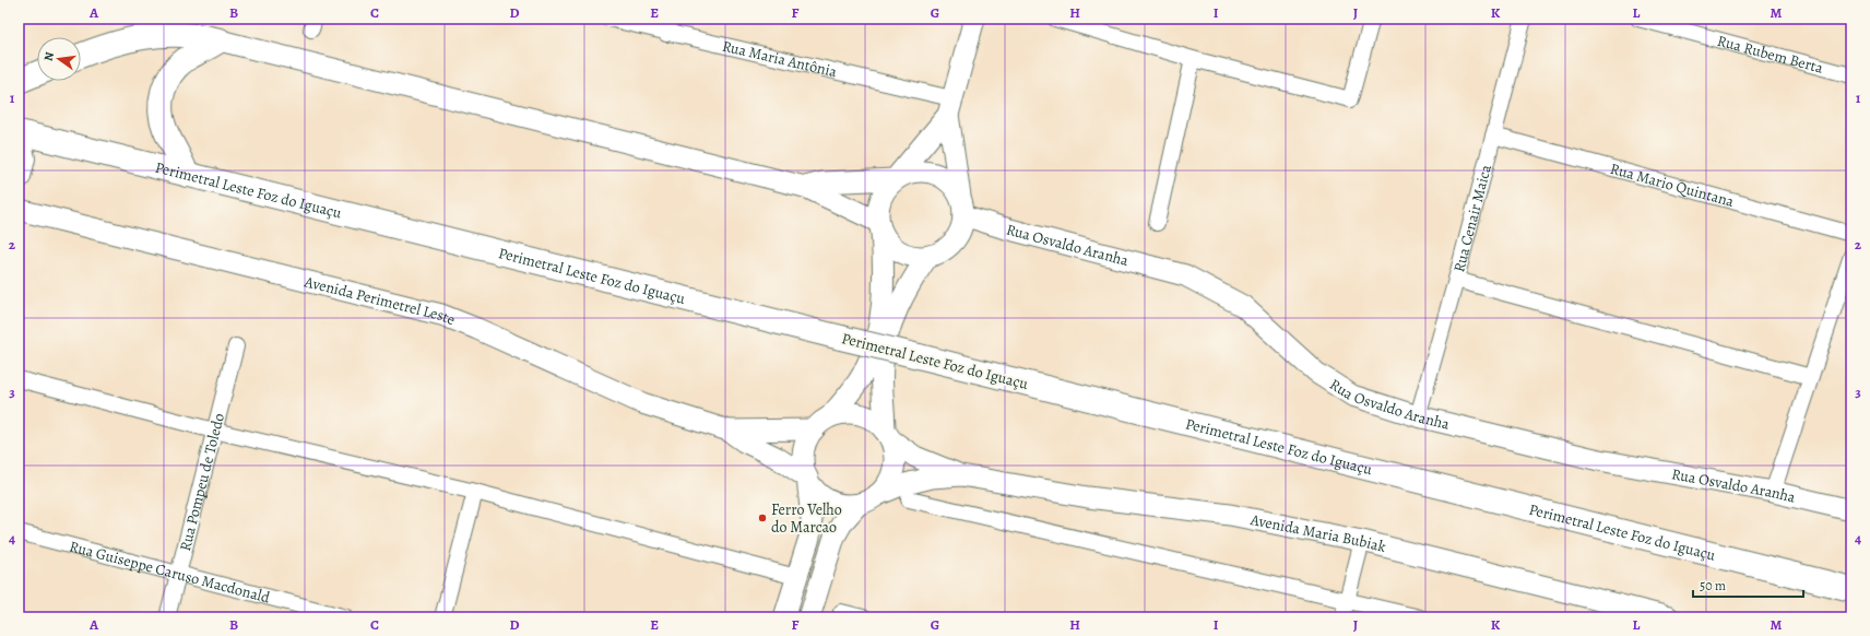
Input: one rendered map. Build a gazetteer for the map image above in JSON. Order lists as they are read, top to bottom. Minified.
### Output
{"streets":{"highway":["Perimetral Leste Foz do Iguaçu"],"street":["Rua Rubem Berta","Rua Maria Antônia","Rua Mario Quintana","Rua Cenair Maica","Rua Osvaldo Aranha","Avenida Perimetrel Leste","Rua Pompeu de Toledo","Avenida Maria Bubiak","Rua Guiseppe Caruso Macdonald"]},"crossings":[["Rua Mario Quintana","Rua Cenair Maica"],["Rua Cenair Maica","Rua Osvaldo Aranha"],["Avenida Perimetrel Leste","Avenida Maria Bubiak"],["Rua Pompeu de Toledo","Rua Guiseppe Caruso Macdonald"]],"places":["Ferro Velho do Marcao"],"scale_bar":"50 m","north":"left","grid":{"columns":["A","B","C","D","E","F","G","H","I","J","K","L","M"],"rows":["1","2","3","4"]}}
